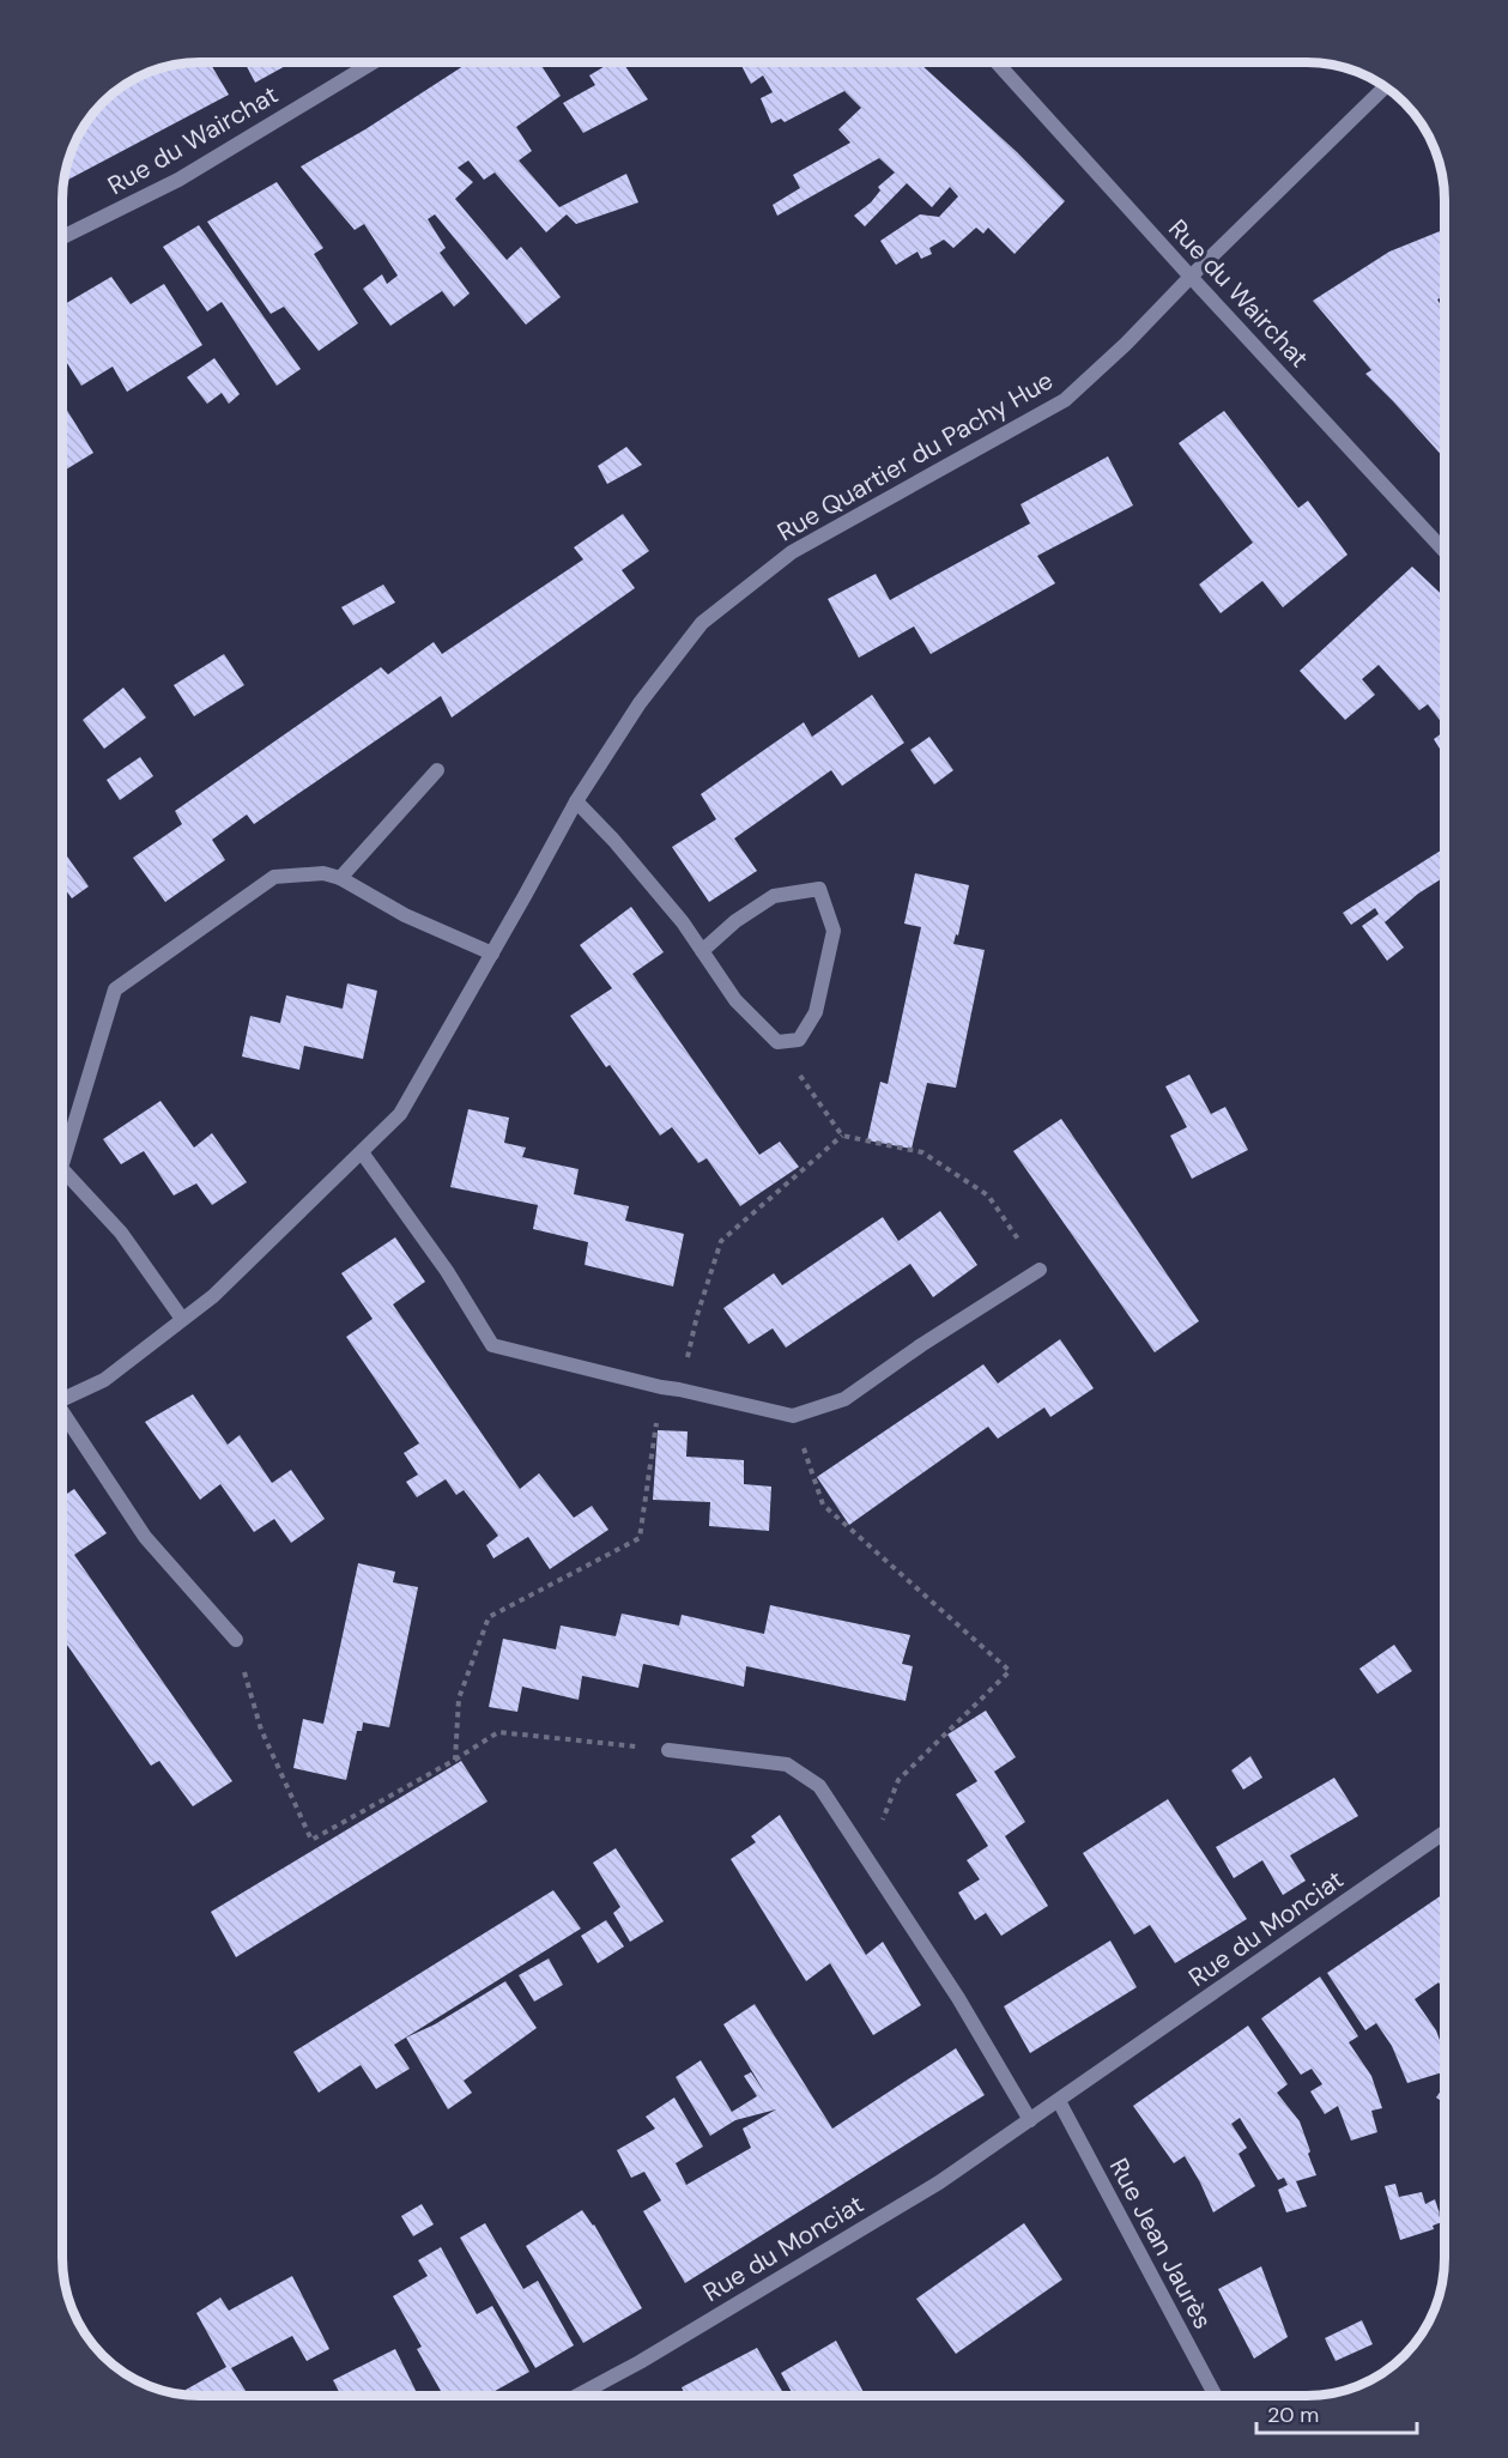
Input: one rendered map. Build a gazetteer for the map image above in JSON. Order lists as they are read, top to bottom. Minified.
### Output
{"streets":{"street":["Rue du Wairchat","Rue Quartier du Pachy Hue","Rue du Monciat","Rue Jean Jaurès"]},"crossings":[["Rue du Wairchat","Rue Quartier du Pachy Hue"],["Rue du Monciat","Rue Jean Jaurès"]],"scale_bar":"20 m"}
